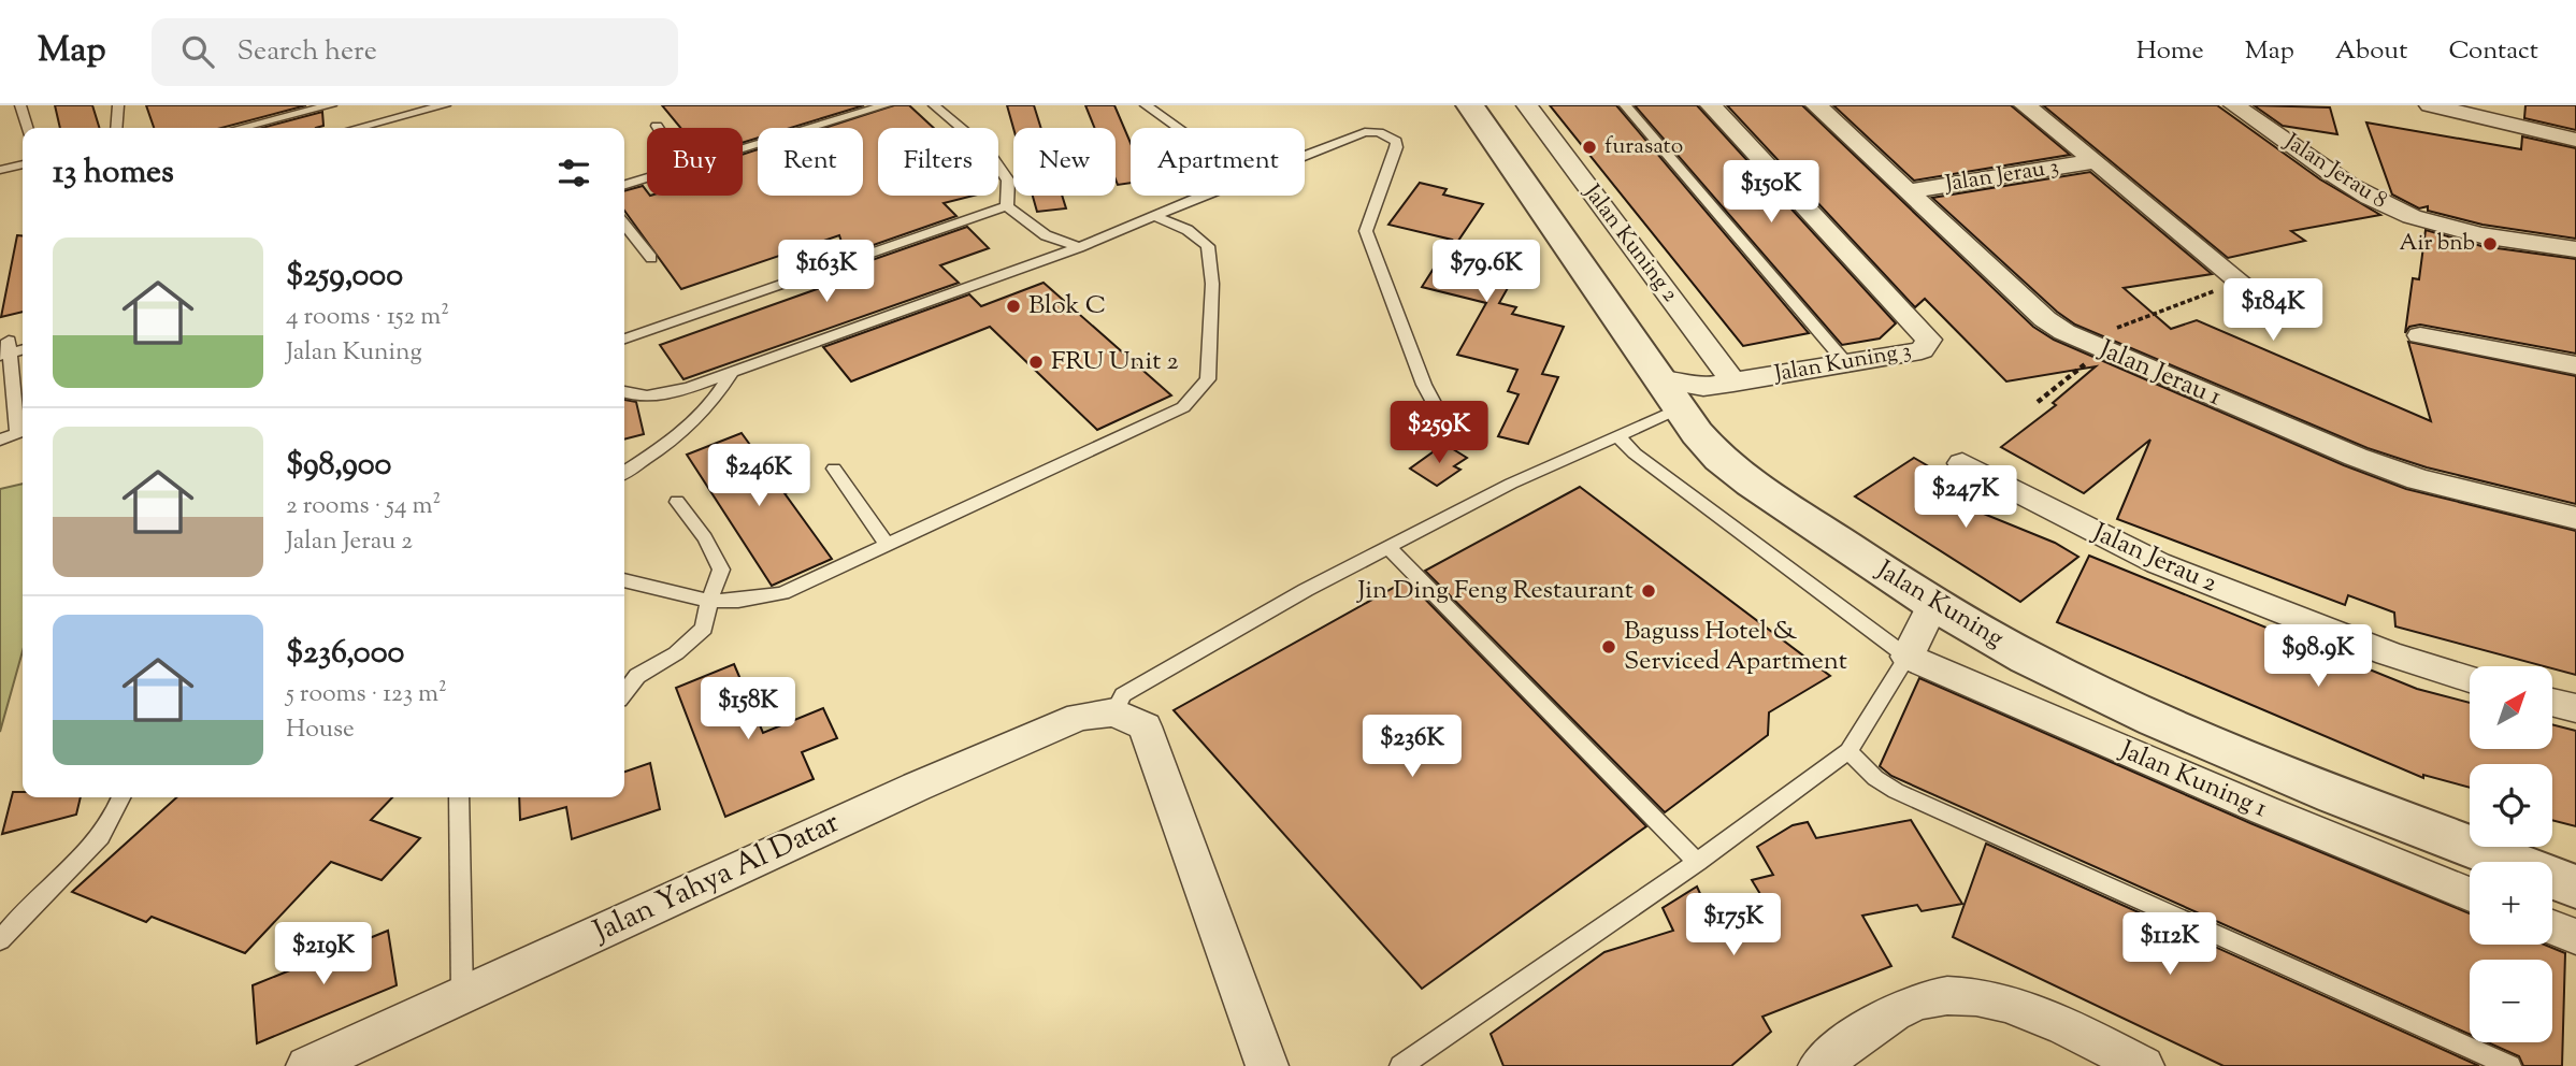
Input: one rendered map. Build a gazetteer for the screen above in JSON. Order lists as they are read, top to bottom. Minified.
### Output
{"streets":{"street":["Jalan Jerau 8","Jalan Jerau 3","Jalan Kuning 2","Jalan Kuning 3","Jalan Jerau 1","Jalan Jerau 2","Jalan Kuning","Jalan Kuning 1","Jalan Yahya Al Datar"]},"crossings":[["Jalan Jerau 3","Jalan Jerau 1"],["Jalan Kuning 2","Jalan Kuning 3"],["Jalan Kuning 3","Jalan Kuning"]],"places":["furasato","Air bnb","Blok C","FRU Unit 2","Jin Ding Feng Restaurant","Baguss Hotel & Serviced Apartment"],"north":"top right","page":{"header":"Map","search":"Search here","nav":["Home","Map","About","Contact"],"chip":["Buy","Rent","Filters","New","Apartment"],"heading":"13 homes","price":["$150K","$163K","$79.6K","$184K","$259K","$246K","$247K","$98.9K","$158K","$236K","$175K","$112K","$219K"],"list":[{"name":"$259,000","note":"4 rooms · 152 m² · Jalan Kuning"},{"name":"$98,900","note":"2 rooms · 54 m² · Jalan Jerau 2"},{"name":"$236,000","note":"5 rooms · 123 m² · House"}],"map_buttons":["+","−"]}}
